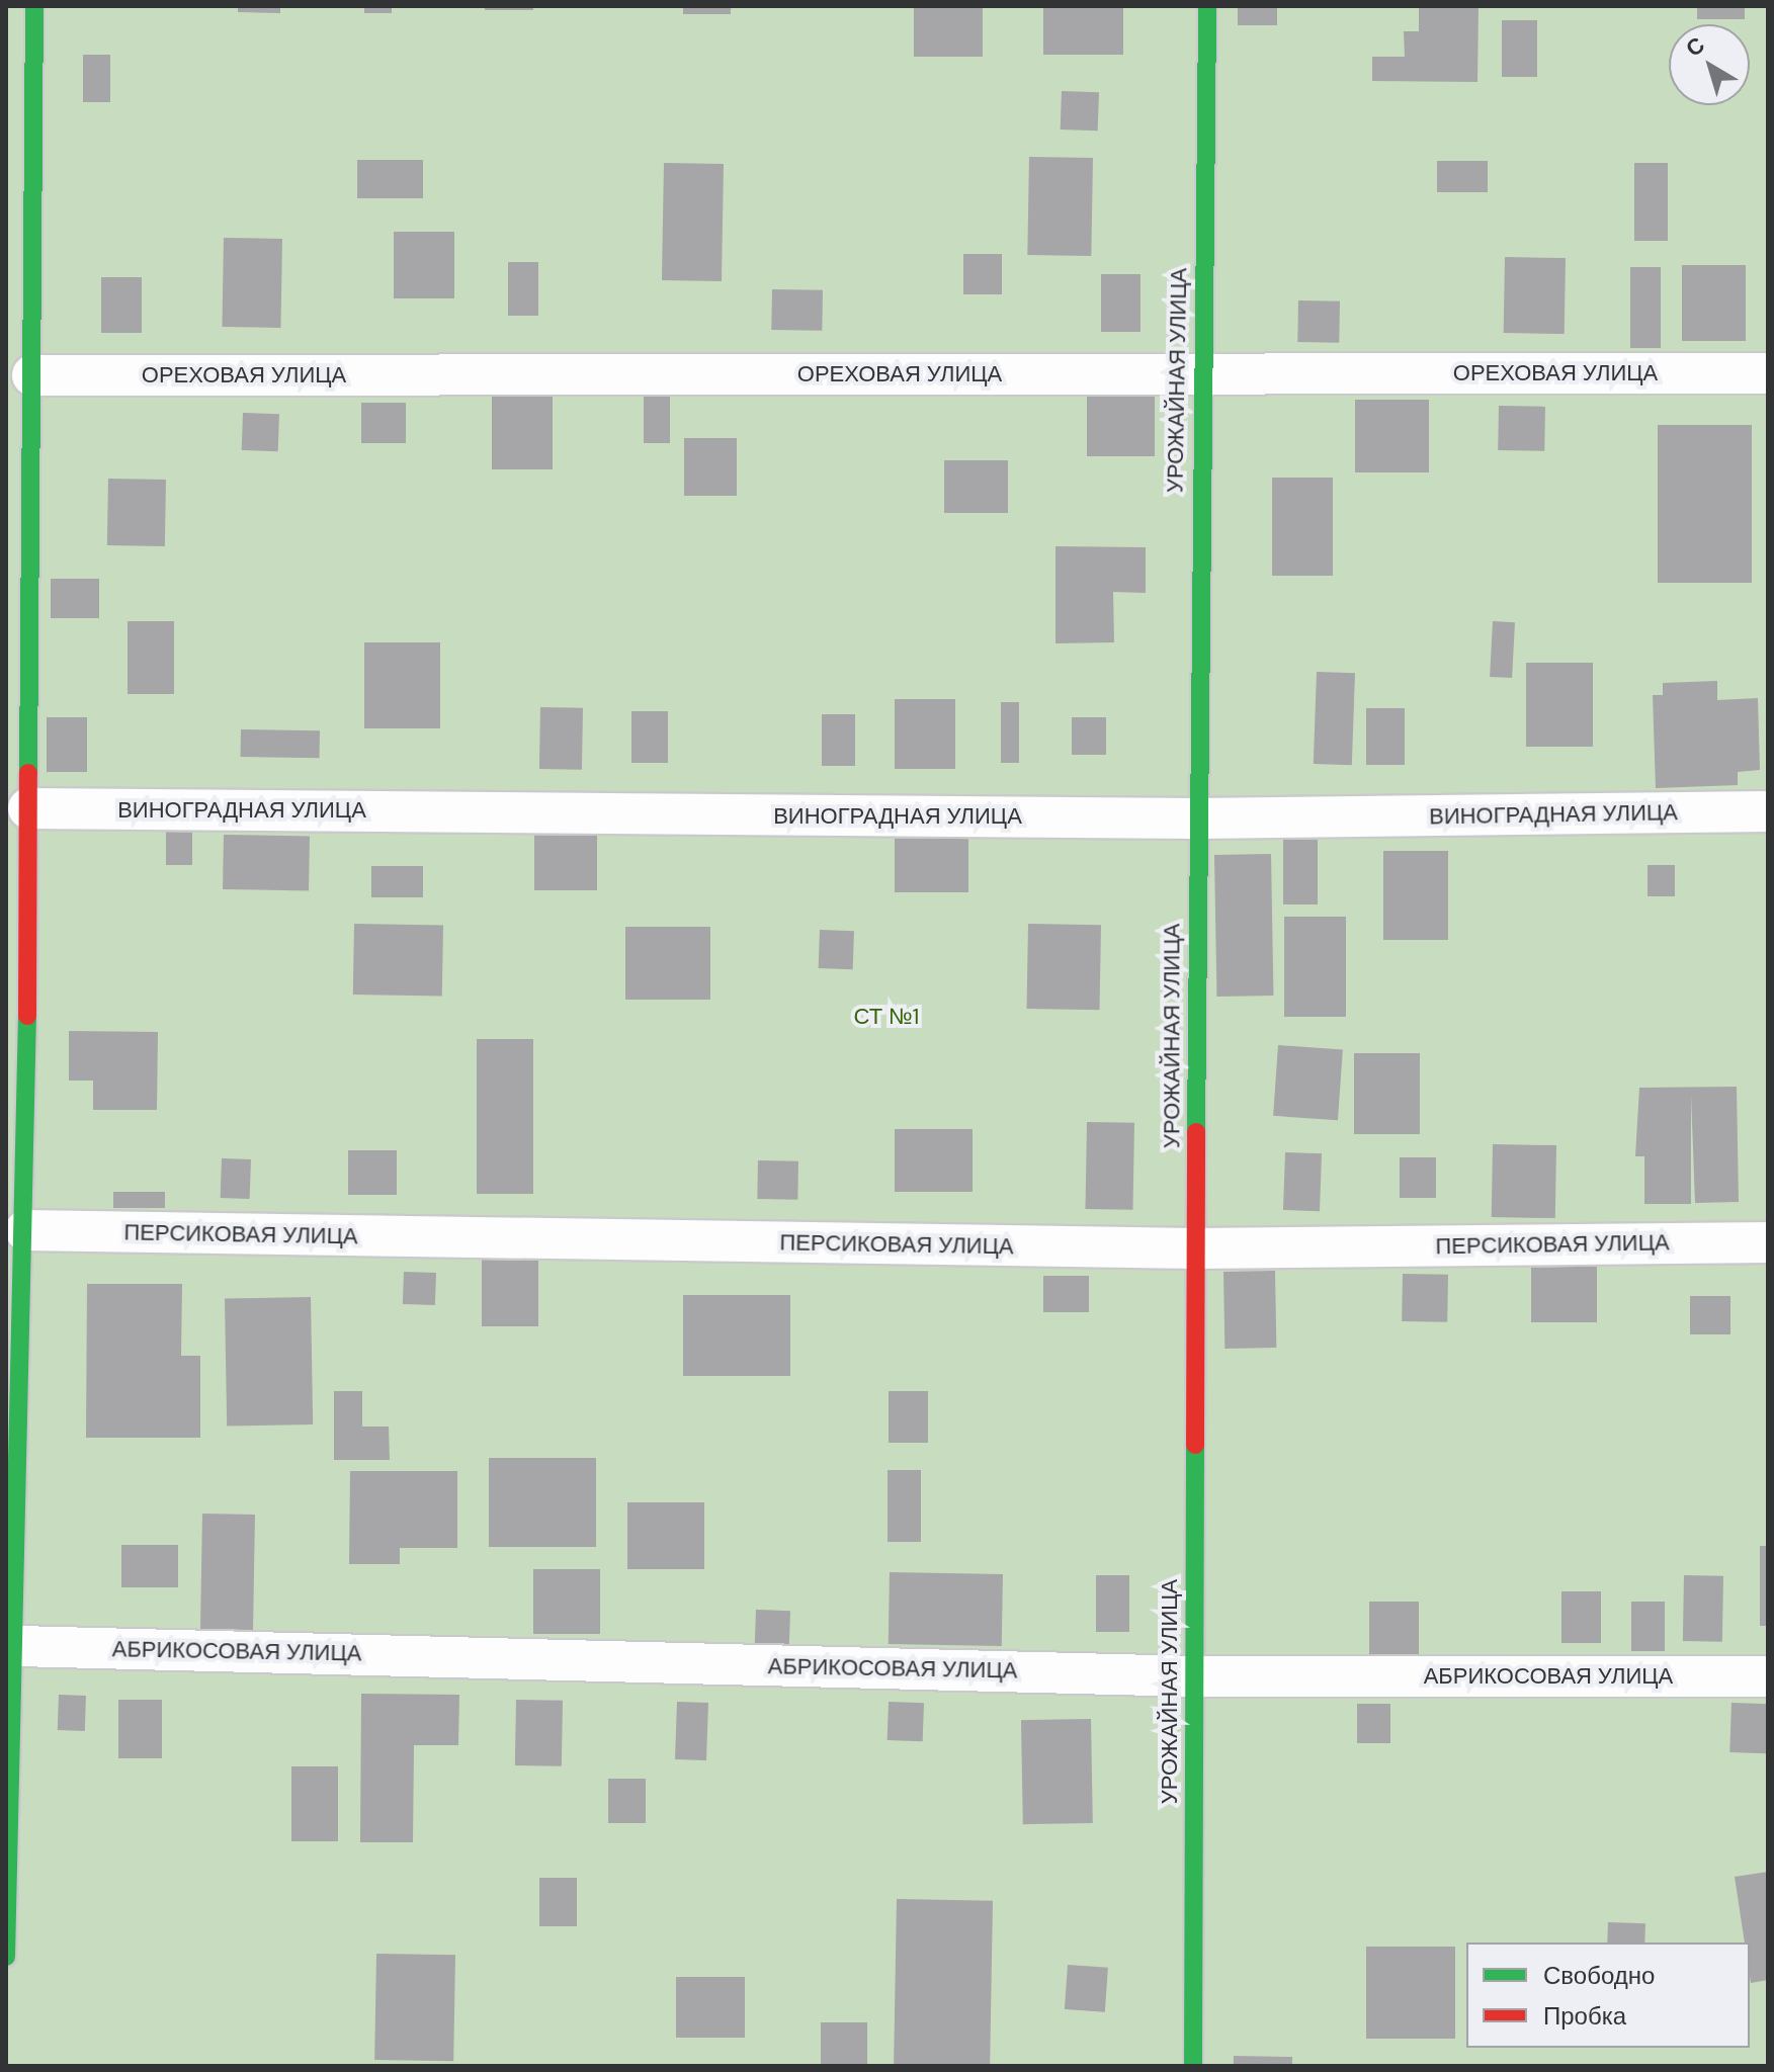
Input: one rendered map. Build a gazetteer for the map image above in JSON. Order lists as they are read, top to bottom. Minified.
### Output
{"streets":{"street":["ОРЕХОВАЯ УЛИЦА","УРОЖАЙНАЯ УЛИЦА","ВИНОГРАДНАЯ УЛИЦА","ПЕРСИКОВАЯ УЛИЦА","АБРИКОСОВАЯ УЛИЦА"]},"crossings":[["ОРЕХОВАЯ УЛИЦА","УРОЖАЙНАЯ УЛИЦА"],["УРОЖАЙНАЯ УЛИЦА","ВИНОГРАДНАЯ УЛИЦА"],["УРОЖАЙНАЯ УЛИЦА","ПЕРСИКОВАЯ УЛИЦА"],["УРОЖАЙНАЯ УЛИЦА","АБРИКОСОВАЯ УЛИЦА"]],"parks":["СТ №1"],"legend":["Свободно","Пробка"],"north":"top left"}
